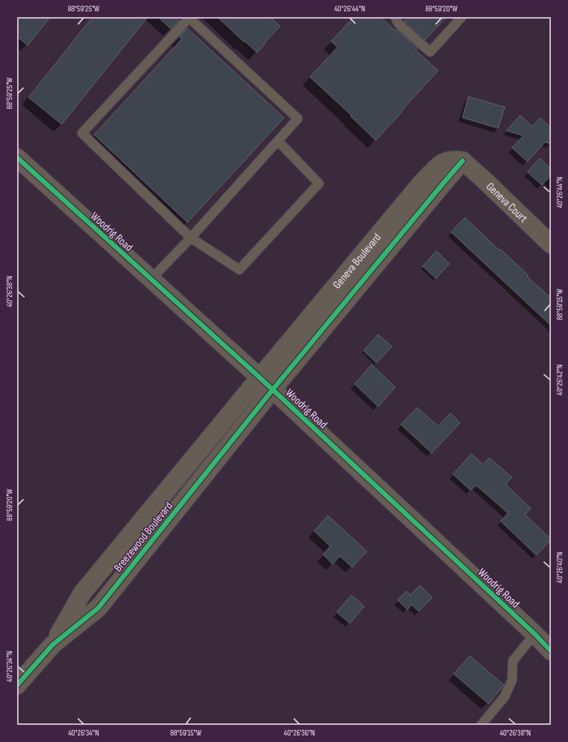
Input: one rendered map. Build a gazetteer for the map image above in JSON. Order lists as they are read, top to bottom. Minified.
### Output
{"streets":{"street":["Geneva Court","Woodrig Road","Geneva Boulevard","Breezewood Boulevard"]},"crossings":[["Geneva Court","Geneva Boulevard"],["Geneva Court","Breezewood Boulevard"],["Woodrig Road","Geneva Boulevard"],["Woodrig Road","Breezewood Boulevard"],["Geneva Boulevard","Breezewood Boulevard"]],"coordinates":["88°59'25\"W","40°26'44\"N","88°59'20\"W","40°26'38\"N","88°59'15\"W","40°26'42\"N","40°26'40\"N","40°26'34\"N","40°26'36\"N"]}
